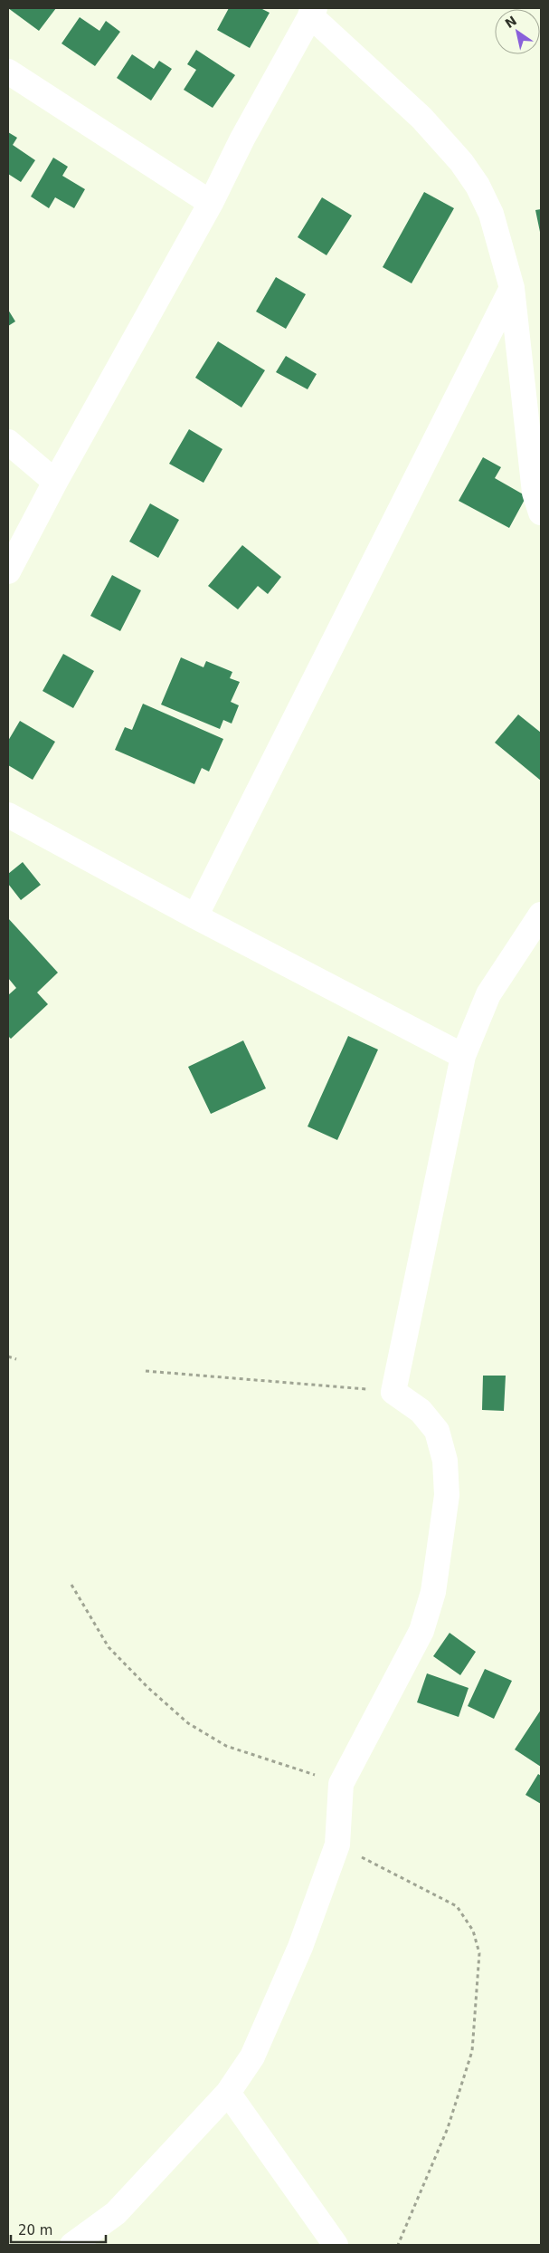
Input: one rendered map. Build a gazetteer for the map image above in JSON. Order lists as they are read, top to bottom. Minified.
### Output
{"scale_bar":"20 m","north":"top left"}
